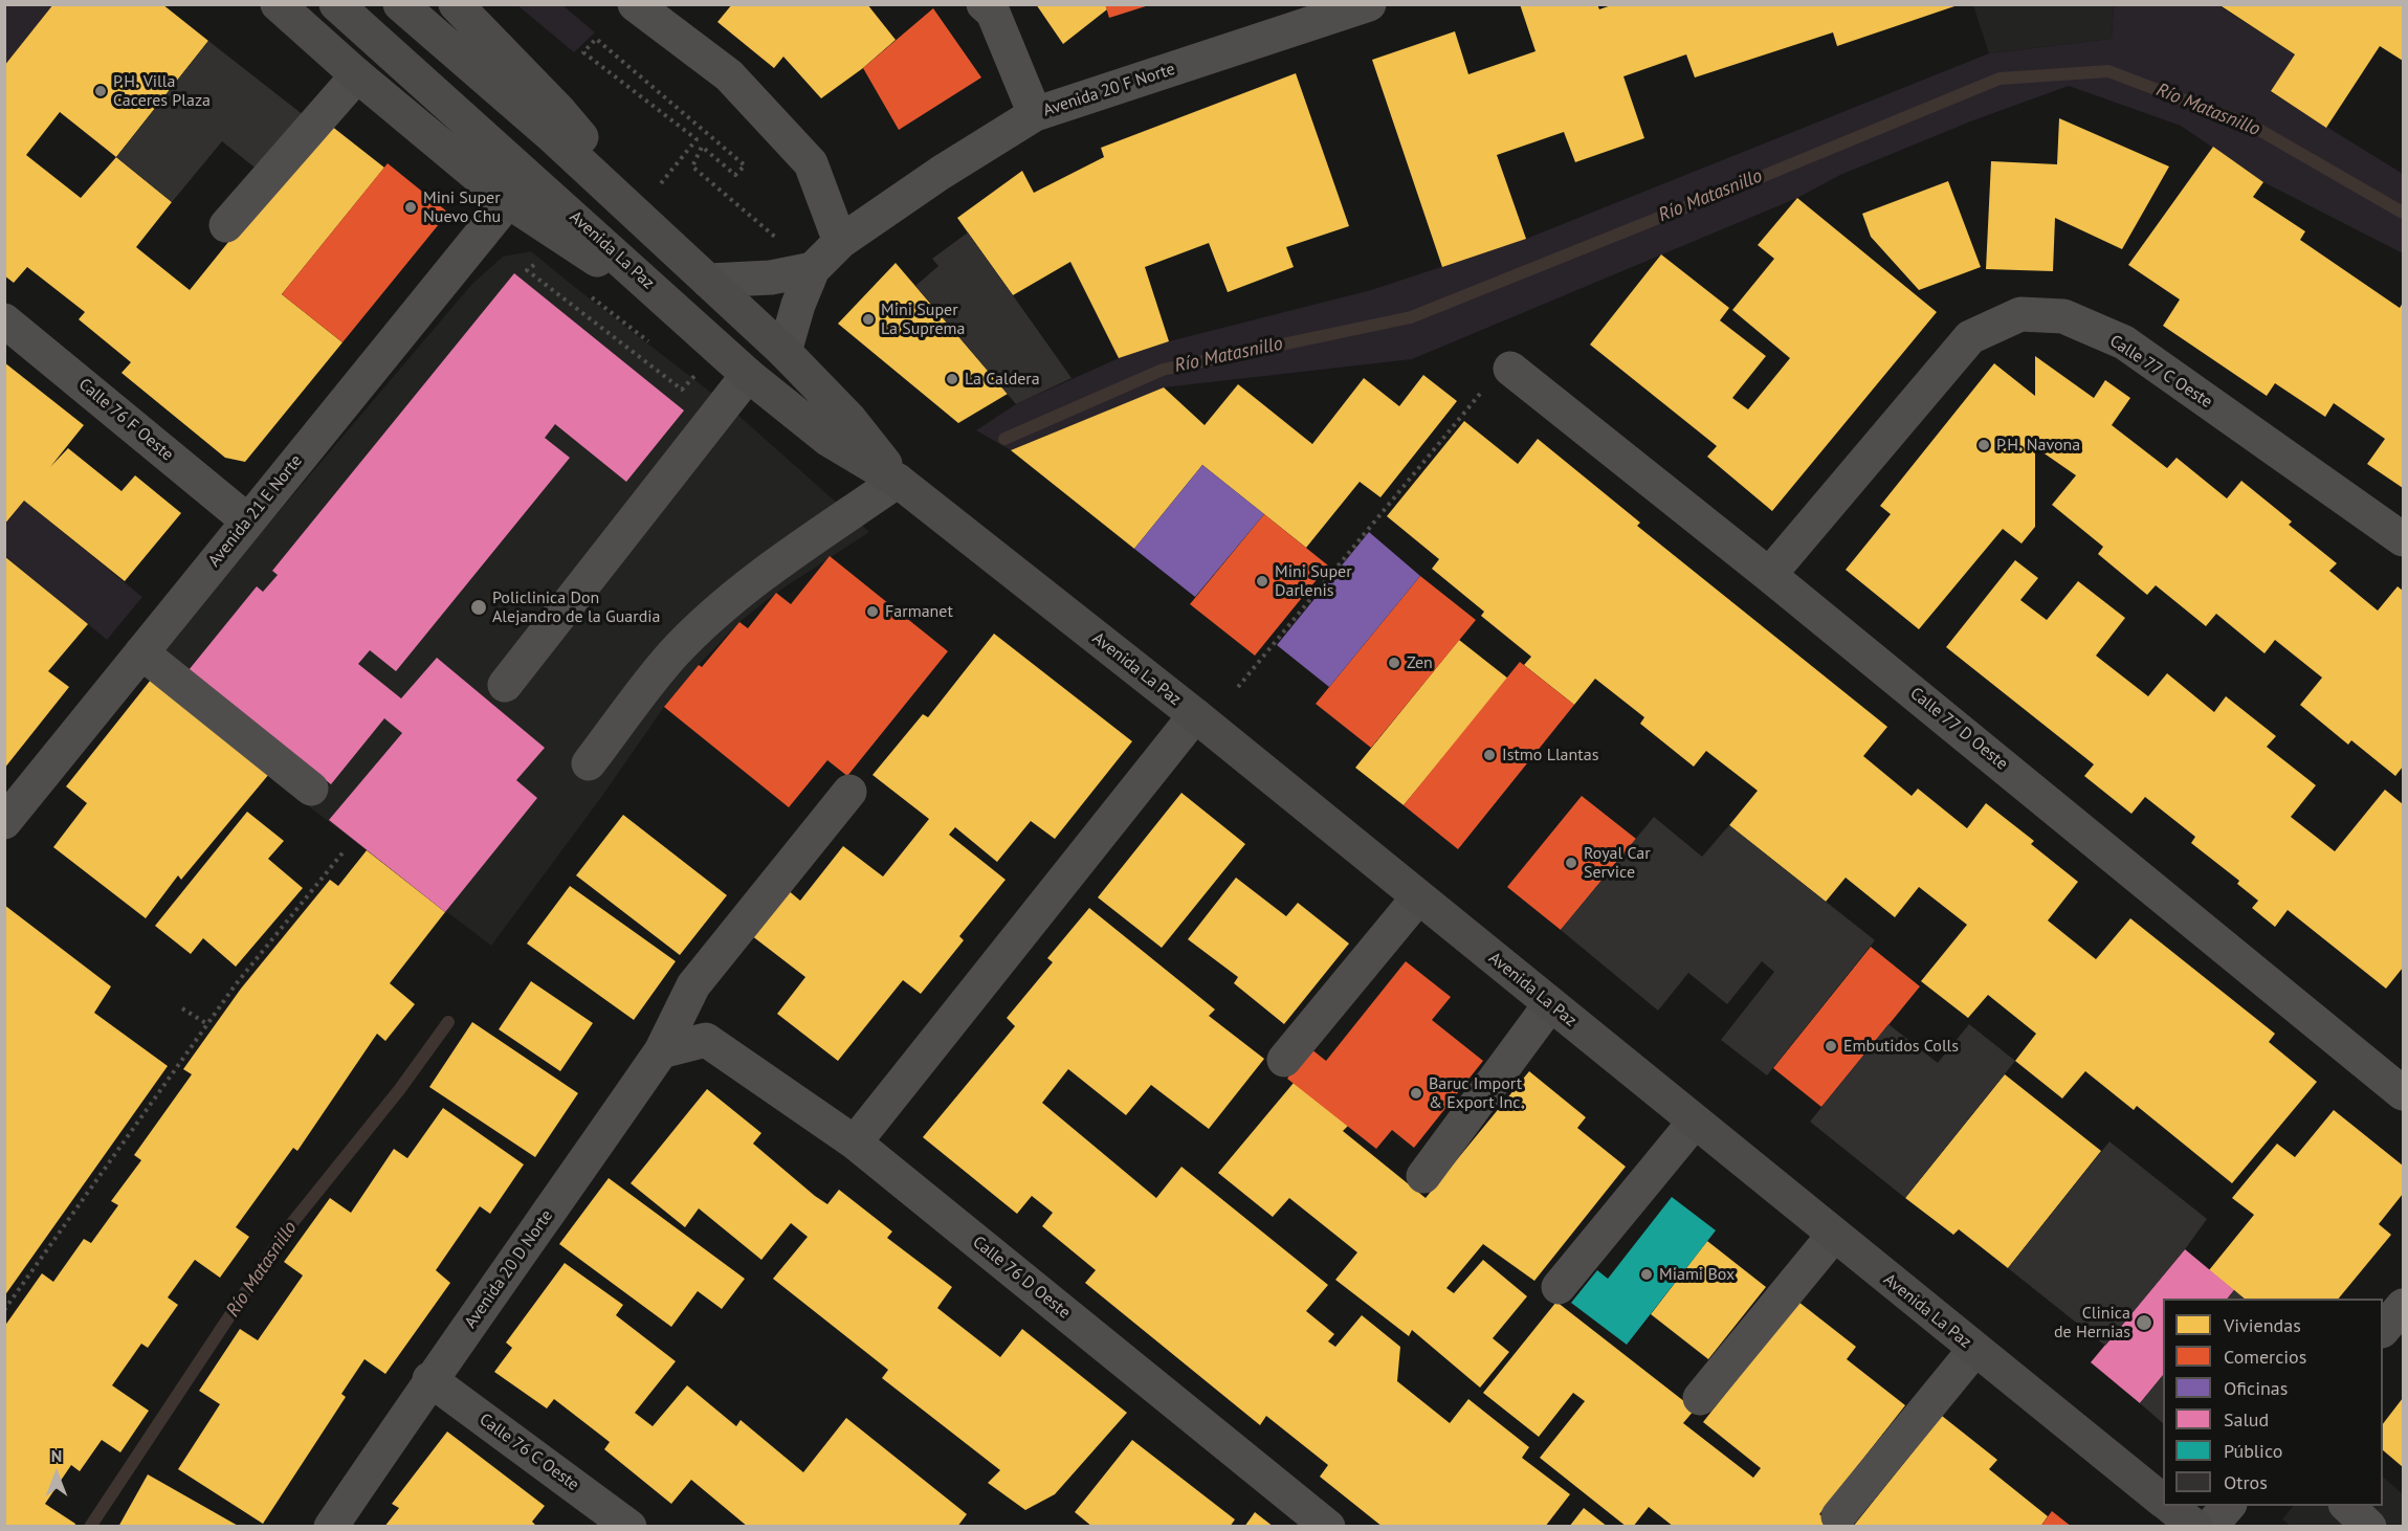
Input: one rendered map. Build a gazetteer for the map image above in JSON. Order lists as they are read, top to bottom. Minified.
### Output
{"streets":{"main road":["Avenida La Paz"],"street":["Avenida 20 F Norte","Calle 77 C Oeste","Calle 76 F Oeste","Avenida 21 E Norte","Calle 77 D Oeste","Avenida 20 D Norte","Calle 76 D Oeste","Calle 76 C Oeste"]},"crossings":[["Avenida 20 F Norte","Avenida La Paz"],["Calle 77 C Oeste","Calle 77 D Oeste"],["Calle 76 F Oeste","Avenida 21 E Norte"],["Avenida 20 D Norte","Calle 76 D Oeste"],["Avenida 20 D Norte","Calle 76 C Oeste"]],"water":["Río Matasnillo"],"places":["P.H. Villa Caceres Plaza","Mini Super Nuevo Chu","Mini Super La Suprema","La Caldera","P.H. Navona","Mini Super Darlenis","Policlinica Don Alejandro de la Guardia","Farmanet","Zen","Istmo Llantas","Royal Car Service","Embutidos Colls","Baruc Import & Export Inc.","Miami Box","Clinica de Hernias"],"legend":["Viviendas","Comercios","Oficinas","Salud","Público","Otros"],"north":"top"}
